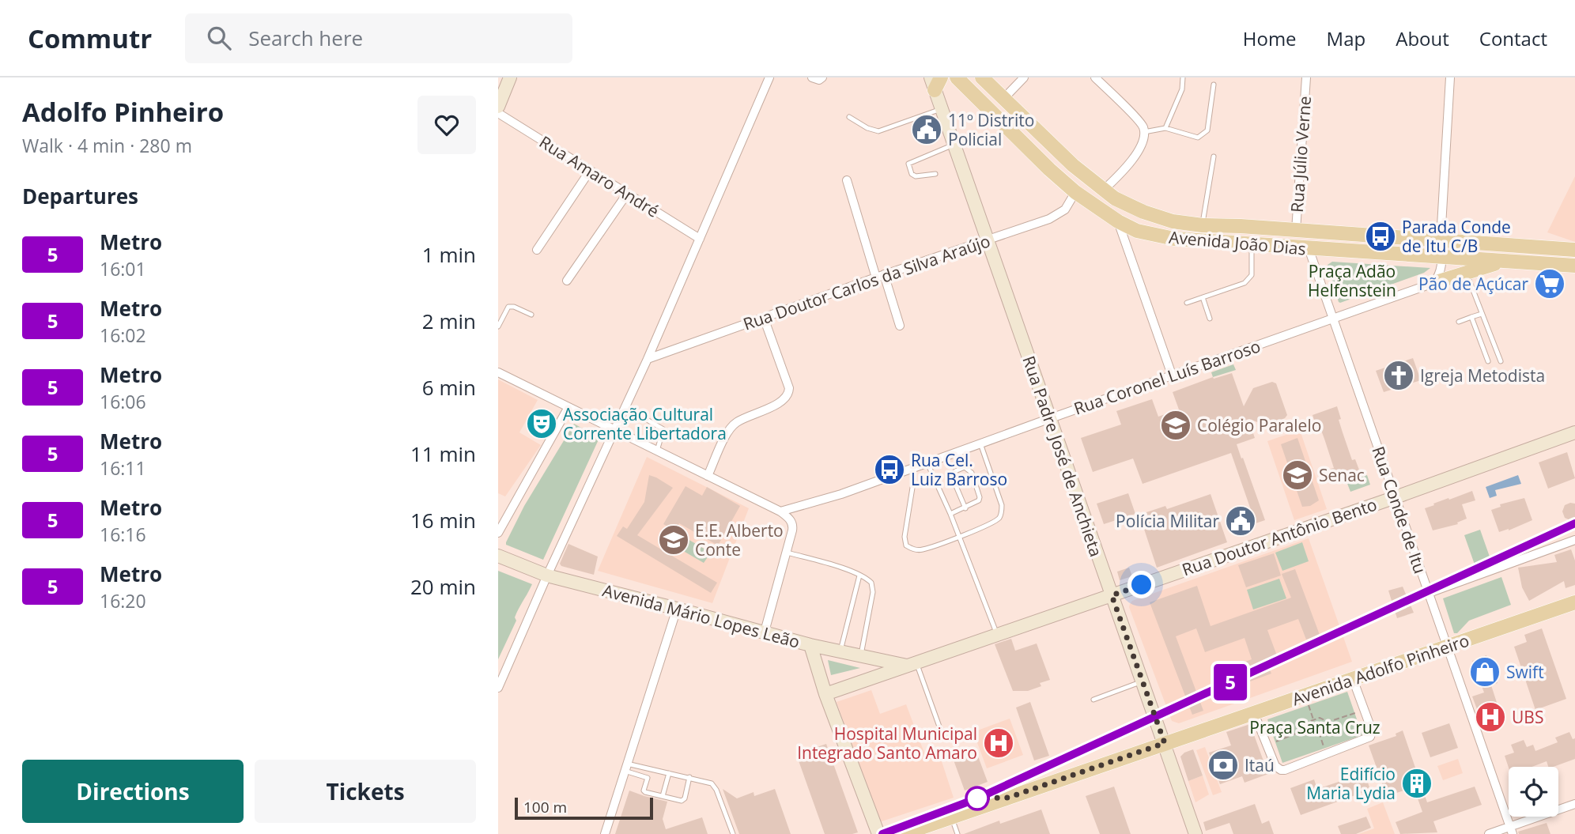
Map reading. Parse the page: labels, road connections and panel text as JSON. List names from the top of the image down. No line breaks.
{"streets":{"main road":["Avenida João Dias","Avenida Adolfo Pinheiro"],"street":["Rua Júlio Verne","Rua Amaro André","Rua Doutor Carlos da Silva Araújo","Rua Coronel Luís Barroso","Rua Padre José de Anchieta","Rua Conde de Itu","Rua Doutor Antônio Bento","Avenida Mário Lopes Leão"]},"crossings":[["Rua Júlio Verne","Avenida João Dias"],["Avenida João Dias","Rua Doutor Carlos da Silva Araújo"],["Avenida João Dias","Rua Conde de Itu"],["Rua Doutor Carlos da Silva Araújo","Rua Padre José de Anchieta"],["Rua Coronel Luís Barroso","Rua Padre José de Anchieta"],["Rua Coronel Luís Barroso","Rua Conde de Itu"],["Rua Padre José de Anchieta","Rua Doutor Antônio Bento"],["Rua Padre José de Anchieta","Avenida Adolfo Pinheiro"],["Rua Conde de Itu","Rua Doutor Antônio Bento"],["Rua Conde de Itu","Avenida Adolfo Pinheiro"],["Rua Doutor Antônio Bento","Avenida Mário Lopes Leão"]],"parks":["Praça Adão Helfenstein","Praça Santa Cruz"],"places":{"public building":["11º Distrito Policial","Polícia Militar"],"bus stop":["Parada Conde de Itu C/B","Rua Cel. Luiz Barroso"],"supermarket":["Pão de Açúcar"],"church":["Igreja Metodista"],"theatre":["Associação Cultural Corrente Libertadora"],"school or university":["Colégio Paralelo","Senac","E.E. Alberto Conte"],"shop":["Swift"],"hospital":["UBS","Hospital Municipal Integrado Santo Amaro"],"bank":["Itaú"],"building":["Edifício Maria Lydia"]},"lines":["metro line 5"],"scale_bar":"100 m","page":{"header":"Commutr","search":"Search here","nav":["Home","Map","About","Contact"],"heading":[["Adolfo Pinheiro","Walk · 4 min · 280 m"],"Departures"],"on_map":"5","list":[{"mark":"5","name":"Metro","note":"16:01","value":"1 min"},{"mark":"5","name":"Metro","note":"16:02","value":"2 min"},{"mark":"5","name":"Metro","note":"16:06","value":"6 min"},{"mark":"5","name":"Metro","note":"16:11","value":"11 min"},{"mark":"5","name":"Metro","note":"16:16","value":"16 min"},{"mark":"5","name":"Metro","note":"16:20","value":"20 min"}],"buttons":["Directions","Tickets"],"scale":"100 m"}}
